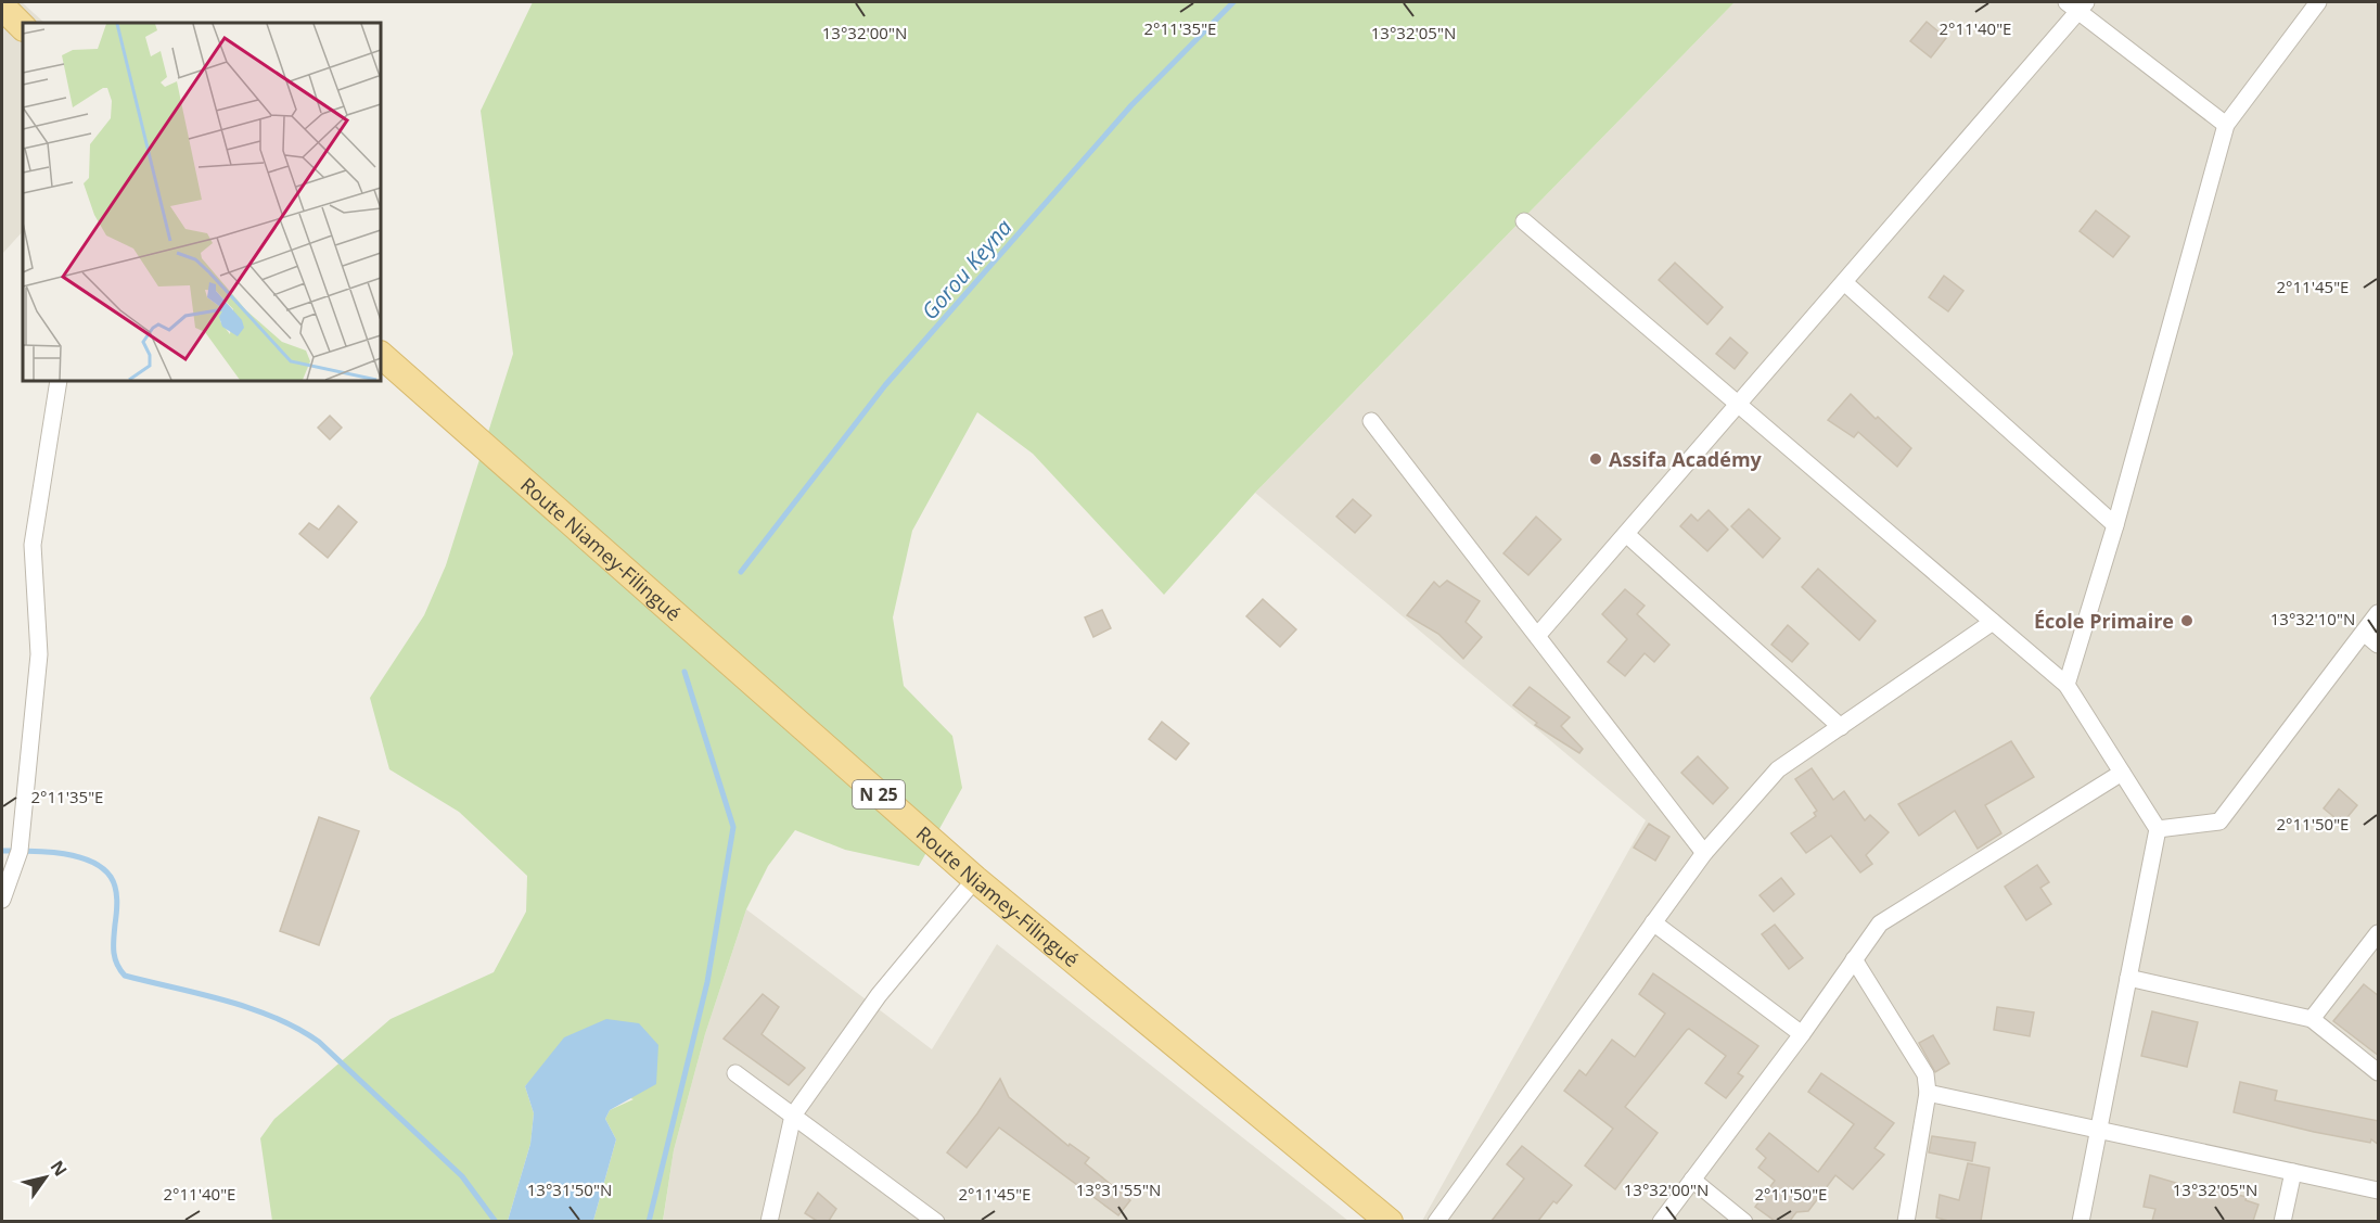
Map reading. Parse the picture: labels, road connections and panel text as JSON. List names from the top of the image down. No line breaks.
{"streets":{"main road":["Route Niamey-Filingué","N 25"]},"water":["Gorou Keyna"],"places":["Assifa Académy","École Primaire"],"north":"top right","coordinates":["2°11'35\"E","2°11'40\"E","13°32'05\"N","13°32'00\"N","2°11'45\"E","13°32'10\"N","2°11'50\"E","13°31'50\"N","13°31'55\"N"]}
